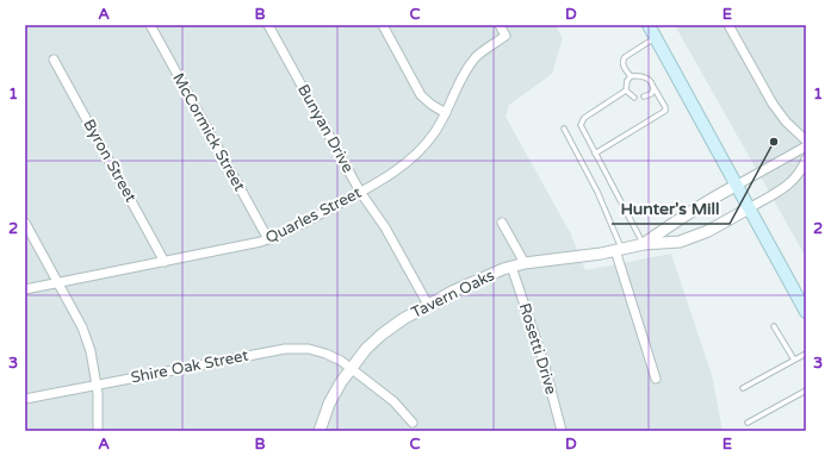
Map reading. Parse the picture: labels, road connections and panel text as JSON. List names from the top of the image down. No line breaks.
{"streets":{"street":["Bunyan Drive","McCormick Street","Byron Street","Quarles Street","Tavern Oaks","Rosetti Drive","Shire Oak Street"]},"crossings":[["Bunyan Drive","Quarles Street"],["Bunyan Drive","Tavern Oaks"],["McCormick Street","Quarles Street"],["Byron Street","Quarles Street"],["Tavern Oaks","Rosetti Drive"],["Tavern Oaks","Shire Oak Street"]],"places":["Hunter's Mill"],"grid":{"columns":["A","B","C","D","E"],"rows":["1","2","3"]}}
